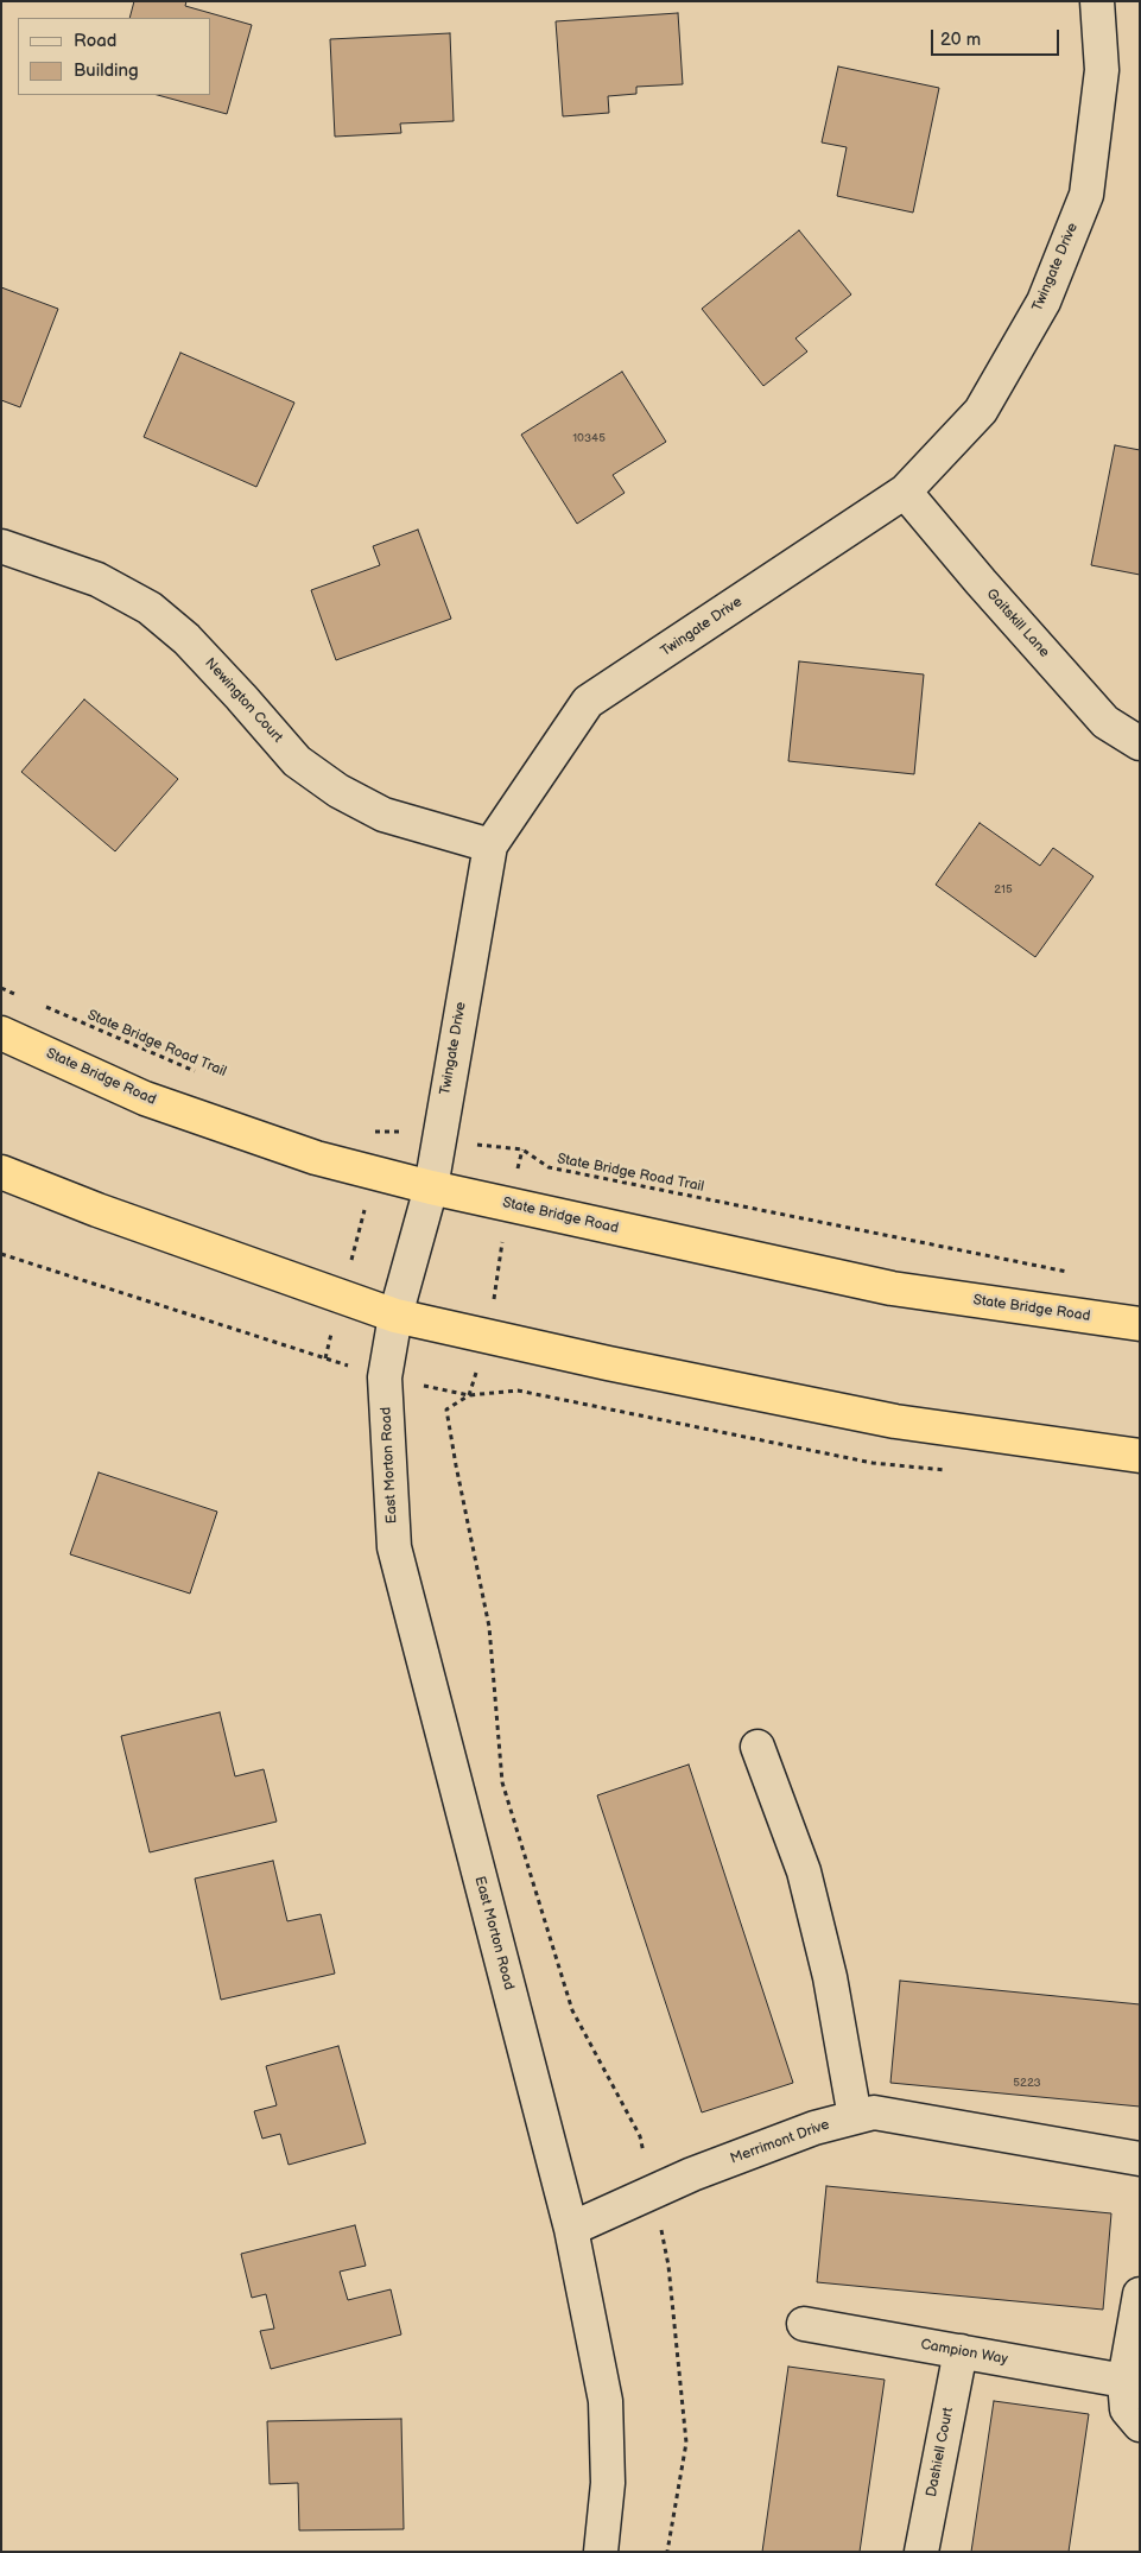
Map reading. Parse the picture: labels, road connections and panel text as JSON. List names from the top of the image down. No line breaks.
{"streets":{"highway":["State Bridge Road"],"street":["Twingate Drive","Gaitskill Lane","Newington Court","East Morton Road","Merrimont Drive","Campion Way","Dashiell Court"],"path":["State Bridge Road Trail"]},"crossings":[["Twingate Drive","Gaitskill Lane"],["Twingate Drive","Newington Court"],["Twingate Drive","State Bridge Road Trail"],["Twingate Drive","State Bridge Road"],["Twingate Drive","East Morton Road"],["East Morton Road","Merrimont Drive"],["Campion Way","Dashiell Court"]],"house_numbers":["10345","215","5223"],"legend":["Road","Building"],"scale_bar":"20 m"}
